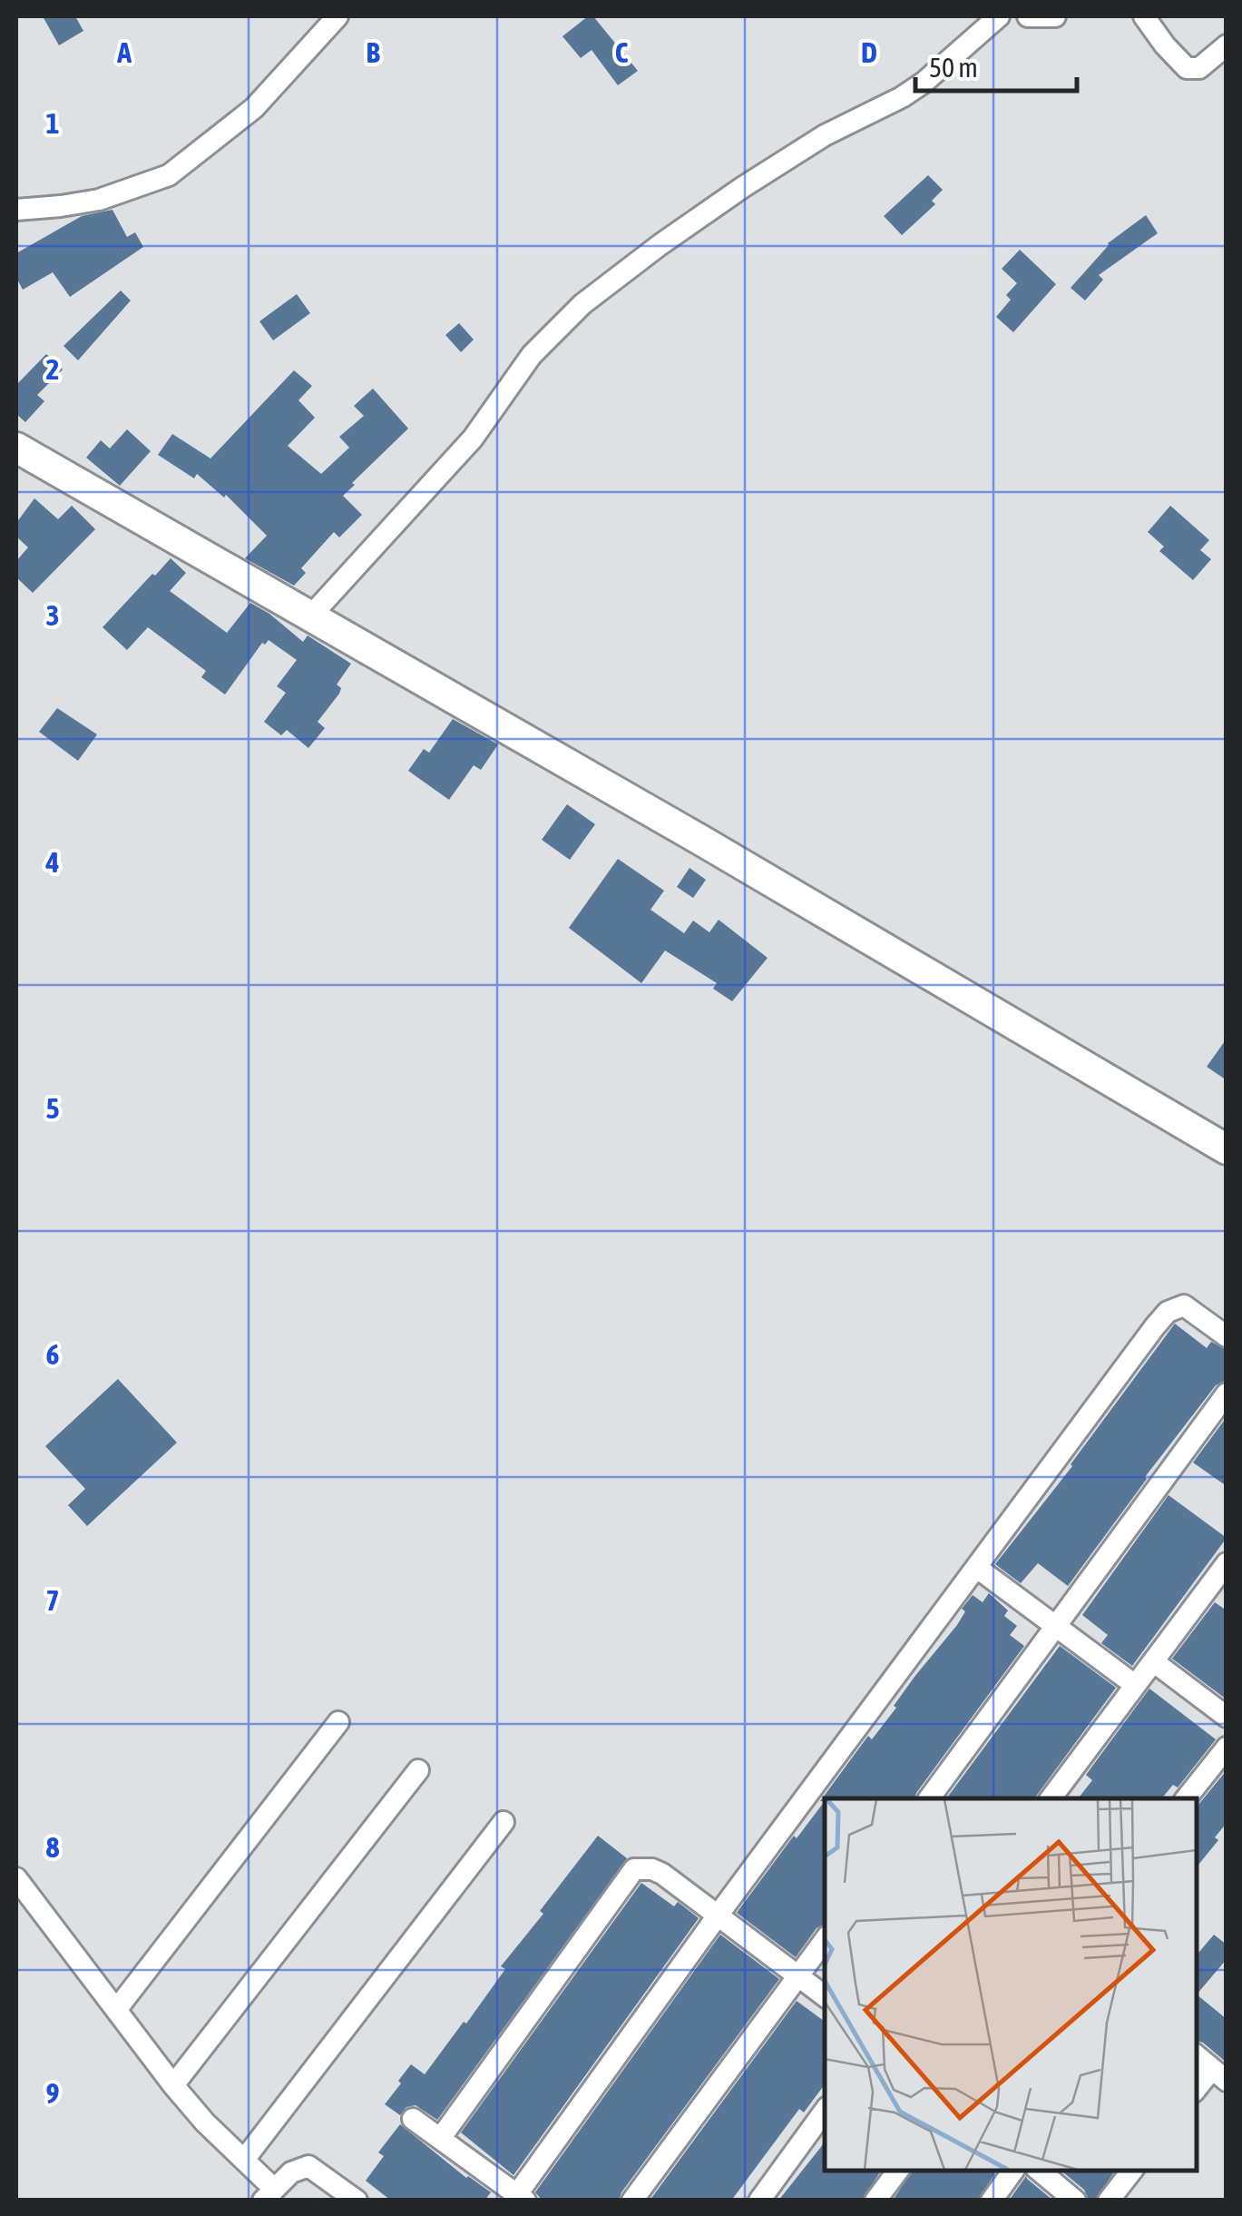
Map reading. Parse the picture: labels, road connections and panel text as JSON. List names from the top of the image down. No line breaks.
{"scale_bar":"50 m","grid":{"columns":["A","B","C","D"],"rows":["1","2","3","4","5","6","7","8","9"]}}
